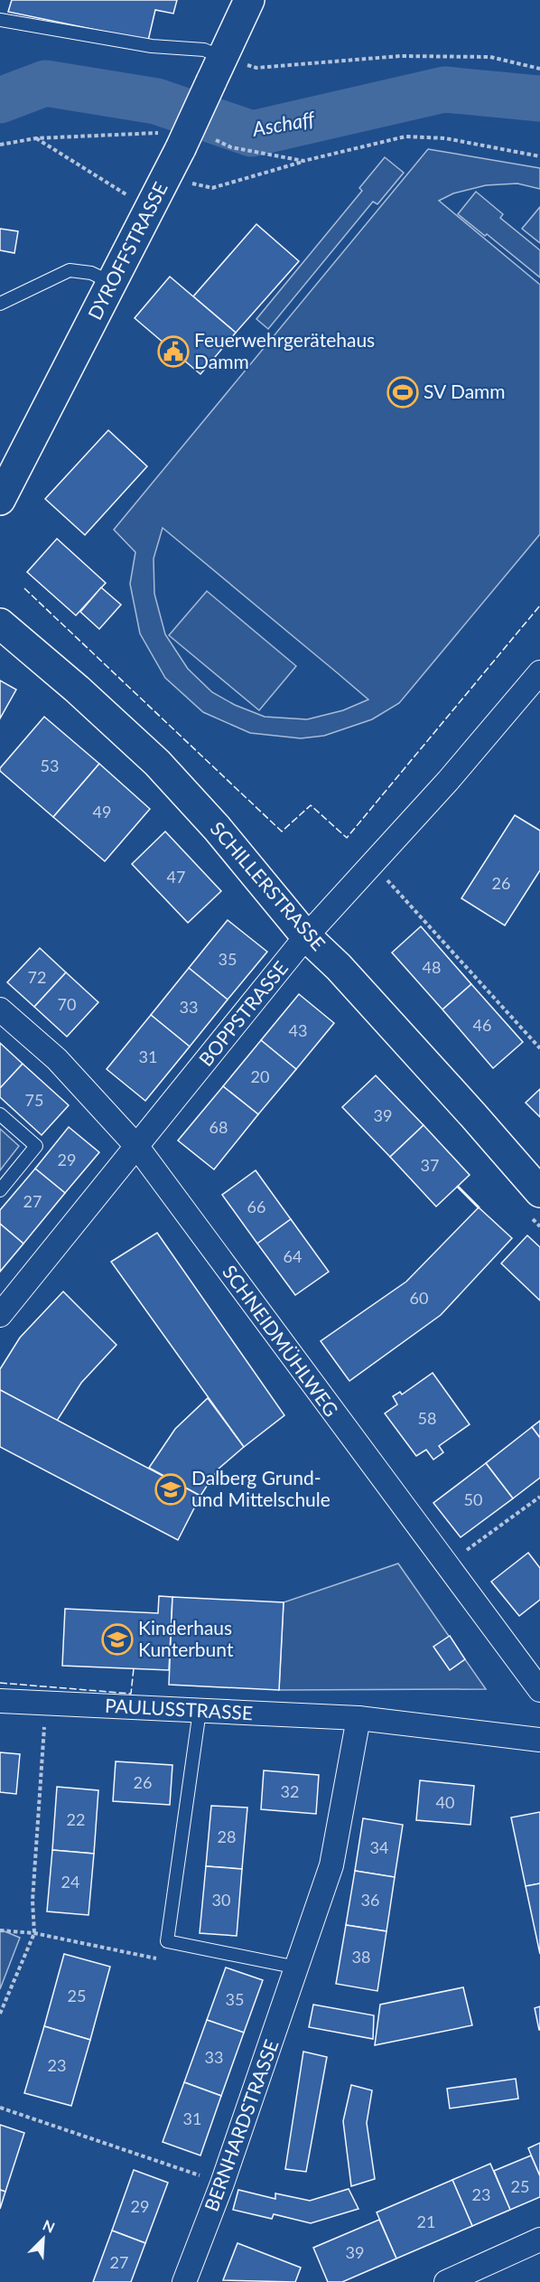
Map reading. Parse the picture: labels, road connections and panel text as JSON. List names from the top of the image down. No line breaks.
{"streets":{"main road":["DYROFFSTRASSE","SCHILLERSTRASSE"],"street":["BOPPSTRASSE","SCHNEIDMÜHLWEG","PAULUSSTRASSE","BERNHARDSTRASSE"]},"crossings":[["SCHILLERSTRASSE","BOPPSTRASSE"],["BOPPSTRASSE","SCHNEIDMÜHLWEG"]],"water":["Aschaff"],"places":{"public building":["Feuerwehrgerätehaus Damm"],"sports":["SV Damm"],"school or university":["Dalberg Grund- und Mittelschule","Kinderhaus Kunterbunt"]},"house_numbers":["53","49","47","26","35","48","72","70","33","46","43","31","20","75","39","68","29","37","27","66","64","60","58","50","26","32","40","22","28","34","24","30","36","38","25","35","33","23","31","25","23","29","21","39","27"],"north":"top right"}
